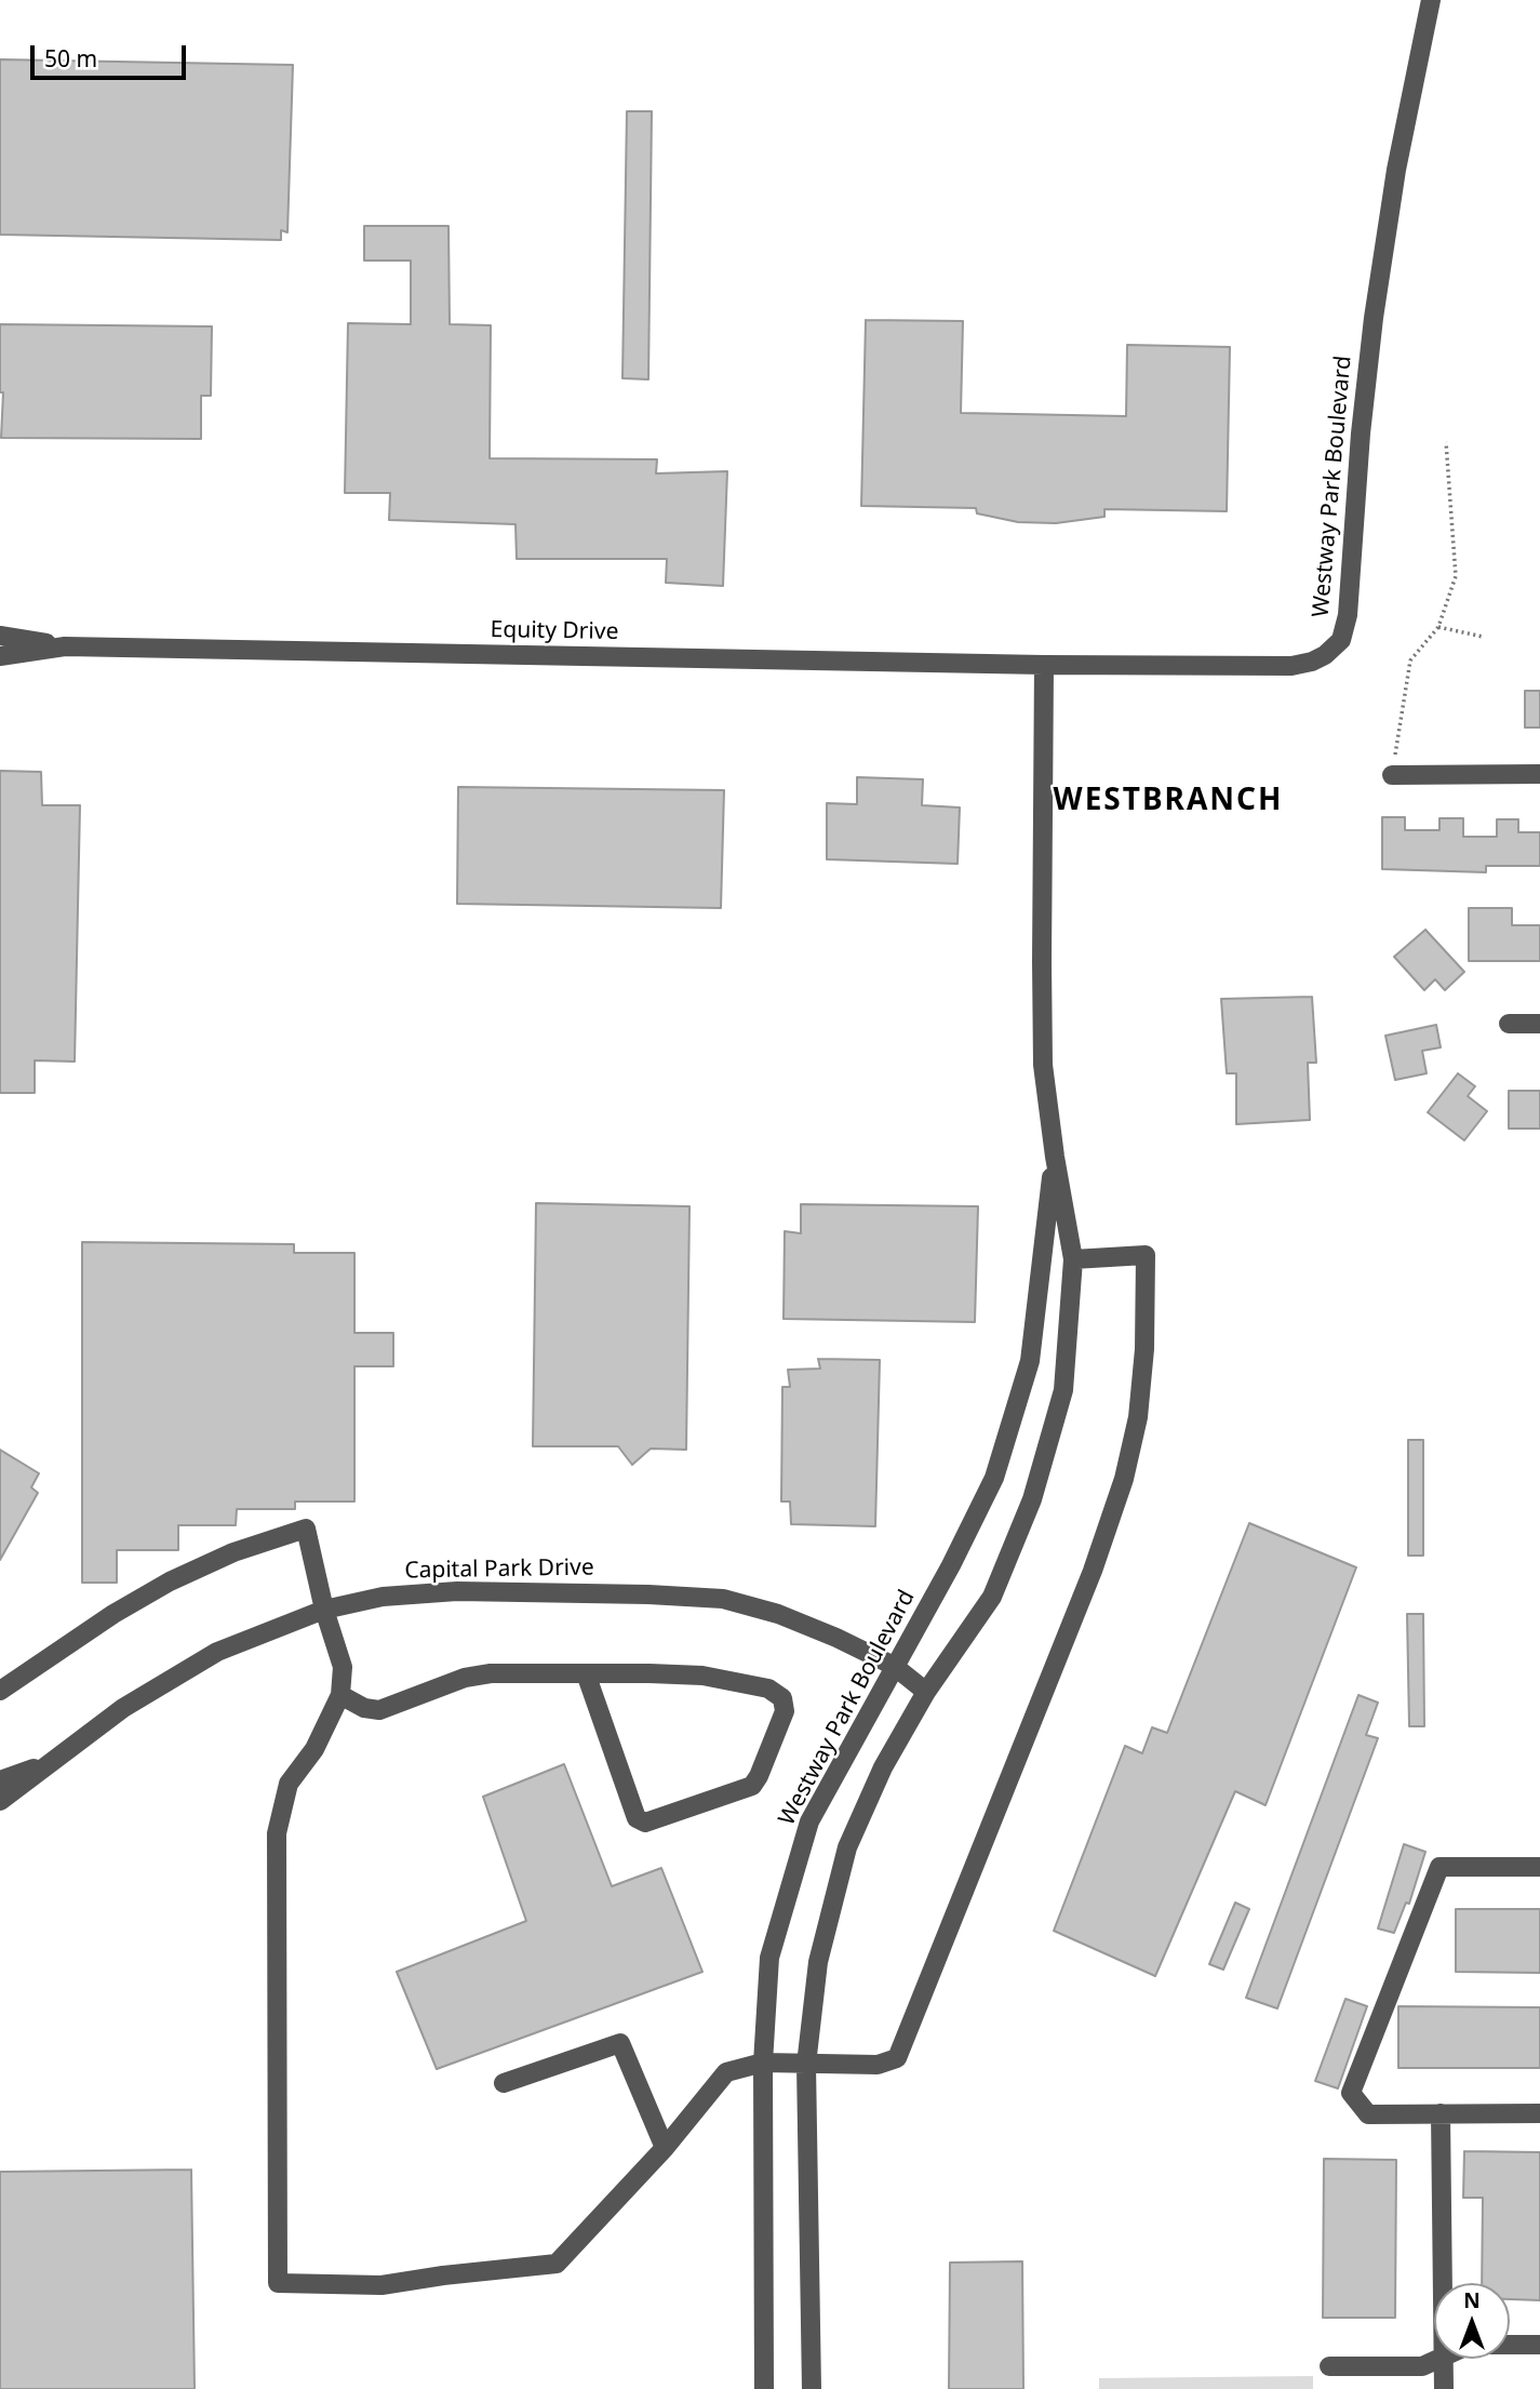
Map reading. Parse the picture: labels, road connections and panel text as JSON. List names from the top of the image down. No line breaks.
{"streets":{"street":["Westway Park Boulevard","Equity Drive","Capital Park Drive"]},"crossings":[["Westway Park Boulevard","Equity Drive"],["Westway Park Boulevard","Capital Park Drive"]],"districts":["WESTBRANCH"],"scale_bar":"50 m","north":"top"}
